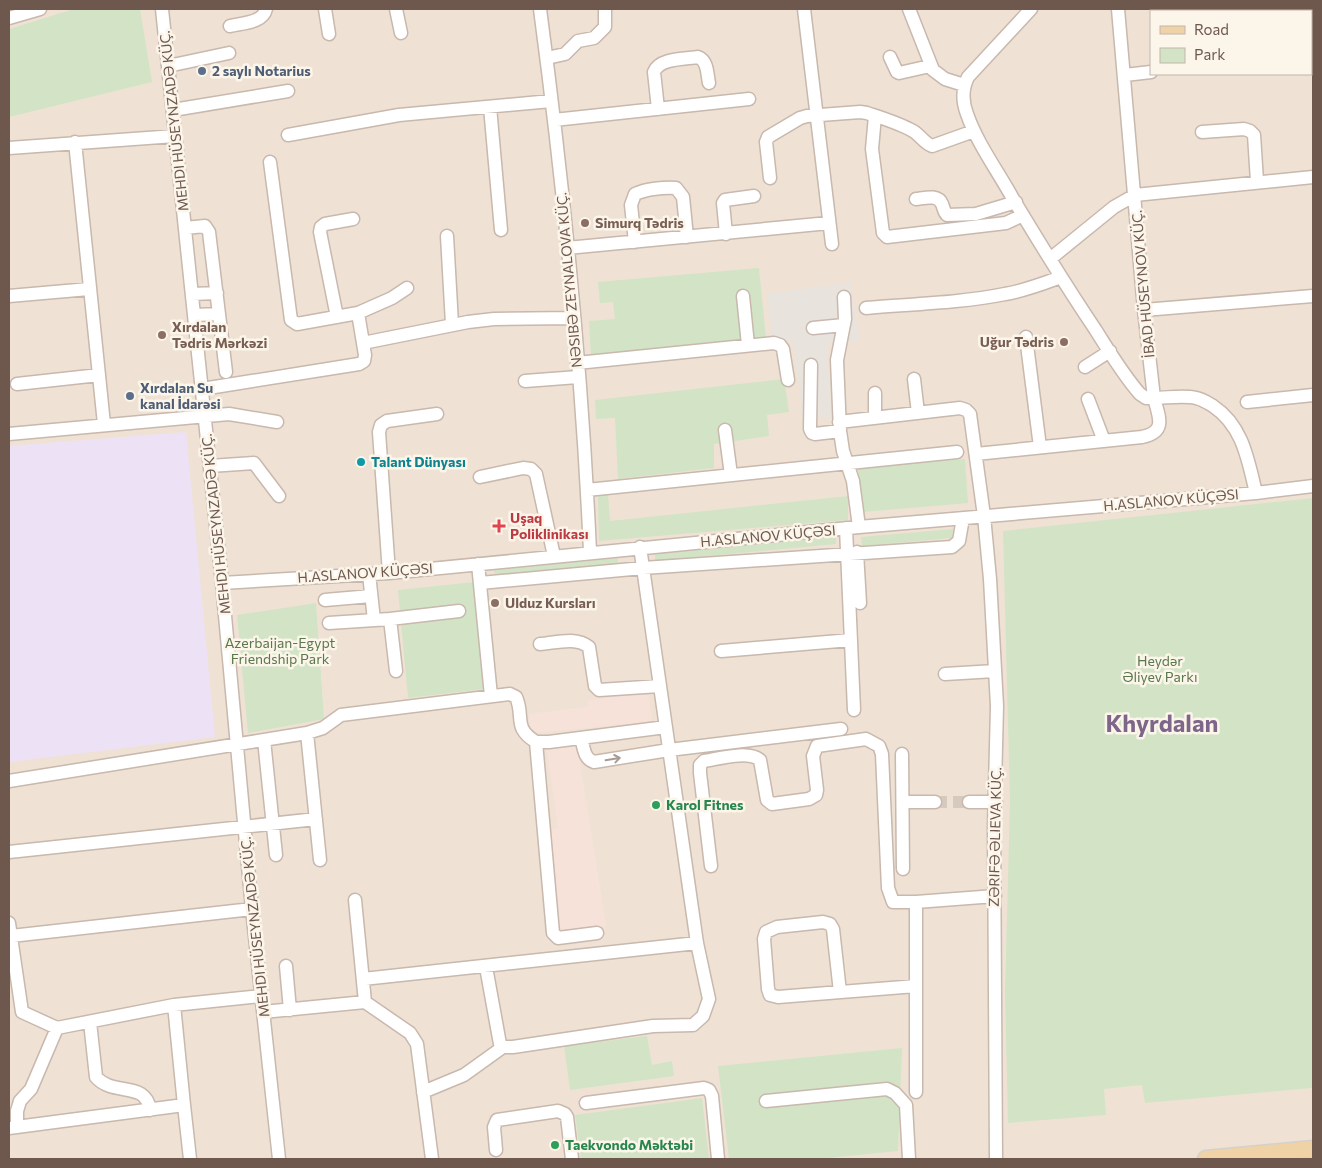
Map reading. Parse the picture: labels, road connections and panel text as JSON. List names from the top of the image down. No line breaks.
{"streets":{"street":["MEHDI HÜSEYNZADƏ KÜÇ.","NƏSIBƏ ZEYNALOVA KÜÇ.","İBAD HÜSEYNOV KÜÇ.","H.ASLANOV KÜÇƏSI","ZƏRIFƏ ƏLIEVA KÜÇ."]},"crossings":[["MEHDI HÜSEYNZADƏ KÜÇ.","H.ASLANOV KÜÇƏSI"],["NƏSIBƏ ZEYNALOVA KÜÇ.","H.ASLANOV KÜÇƏSI"],["H.ASLANOV KÜÇƏSI","ZƏRIFƏ ƏLIEVA KÜÇ."]],"districts":["Khyrdalan"],"parks":["Azerbaijan-Egypt Friendship Park","Heydər Əliyev Parkı"],"places":{"other":["2 saylı Notarius","Simurq Tədris","Xırdalan Tədris Mərkəzi","Uğur Tədris","Xırdalan Su kanal İdarəsi","Talant Dünyası","Ulduz Kursları","Karol Fitnes","Taekvondo Məktəbi"],"health":["Uşaq Poliklinikası"]},"legend":["Road","Park"]}
